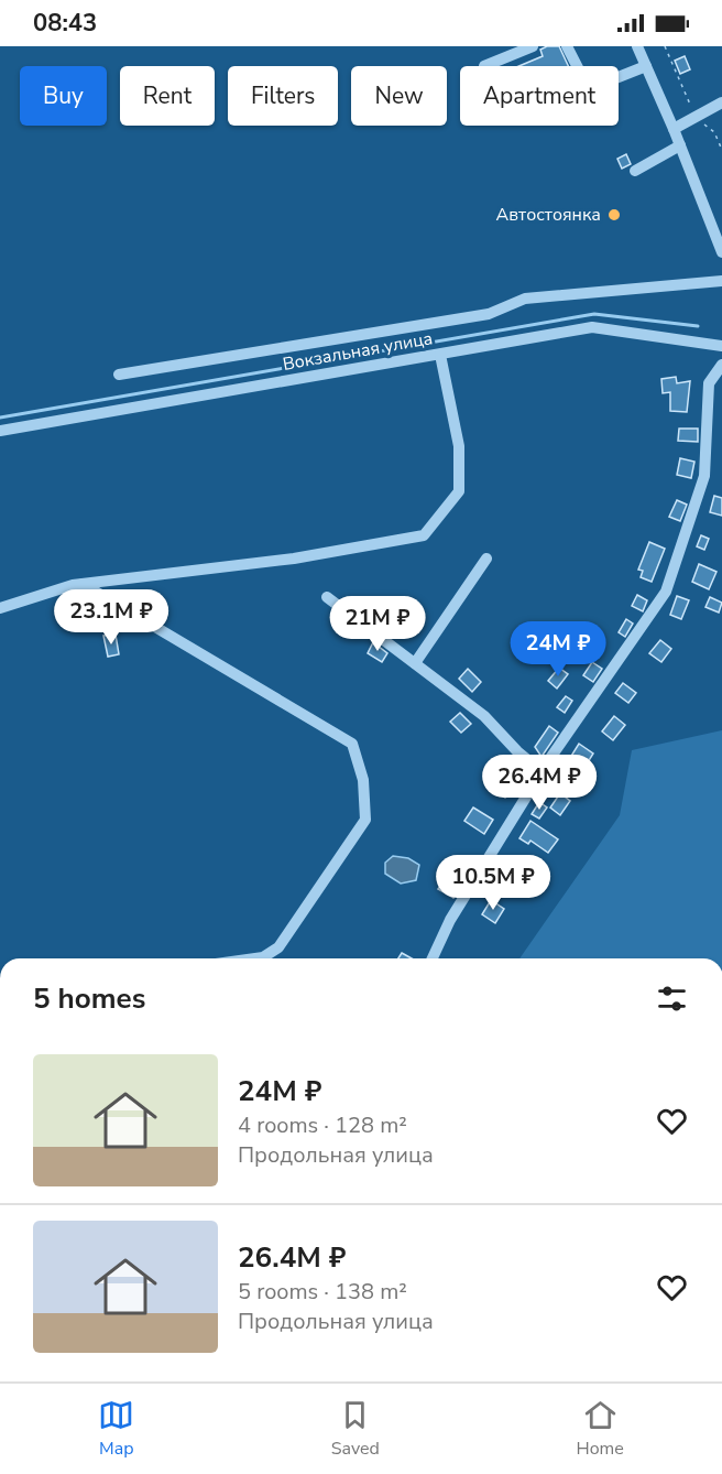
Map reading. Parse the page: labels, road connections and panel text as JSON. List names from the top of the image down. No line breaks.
{"streets":{"street":["Вокзальная улица"]},"places":["Автостоянка"],"page":{"status":"08:43","chip":["Buy","Rent","Filters","New","Apartment"],"price":["23.1M ₽","21M ₽","24M ₽","26.4M ₽","10.5M ₽"],"heading":"5 homes","list":[{"name":"24M ₽","note":"4 rooms · 128 m² · Продольная улица"},{"name":"26.4M ₽","note":"5 rooms · 138 m² · Продольная улица"}],"tabs":["Map","Saved","Home"]}}
